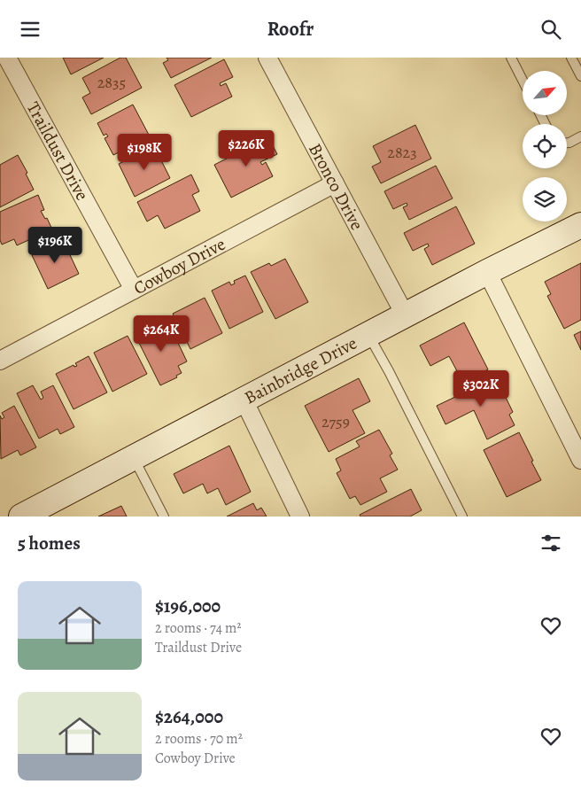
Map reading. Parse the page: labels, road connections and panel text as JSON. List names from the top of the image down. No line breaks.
{"streets":{"street":["Traildust Drive","Bronco Drive","Cowboy Drive","Bainbridge Drive"]},"crossings":[["Traildust Drive","Cowboy Drive"],["Bronco Drive","Cowboy Drive"],["Bronco Drive","Bainbridge Drive"]],"house_numbers":["2835","2823","2759"],"north":"top right","page":{"header":"Roofr","price":["$226K","$198K","$196K","$264K","$302K"],"heading":"5 homes","list":[{"name":"$196,000","note":"2 rooms · 74 m² · Traildust Drive"},{"name":"$264,000","note":"2 rooms · 70 m² · Cowboy Drive"}]}}
